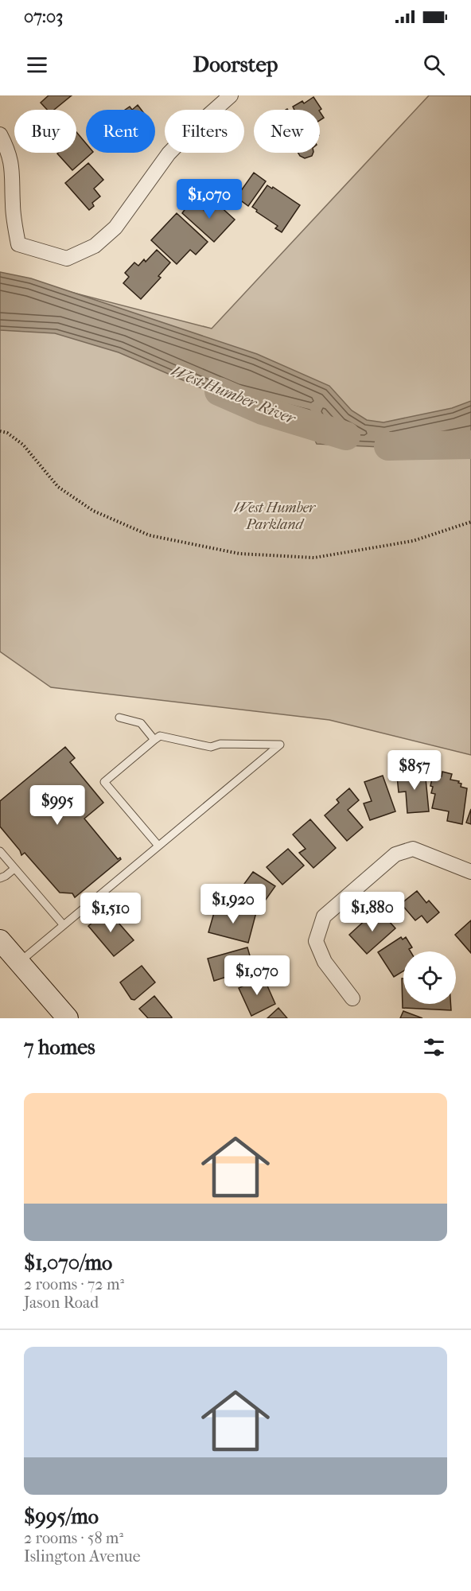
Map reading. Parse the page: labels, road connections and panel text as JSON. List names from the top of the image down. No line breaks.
{"water":["West Humber River"],"parks":["West Humber Parkland"],"page":{"status":"07:03","header":"Doorstep","chip":["Buy","Rent","Filters","New"],"price":["$1,070","$857","$995","$1,920","$1,880","$1,510","$1,070"],"heading":"7 homes","list":[{"name":"$1,070/mo","note":"2 rooms · 72 m² · Jason Road"},{"name":"$995/mo","note":"2 rooms · 58 m² · Islington Avenue"}]}}
